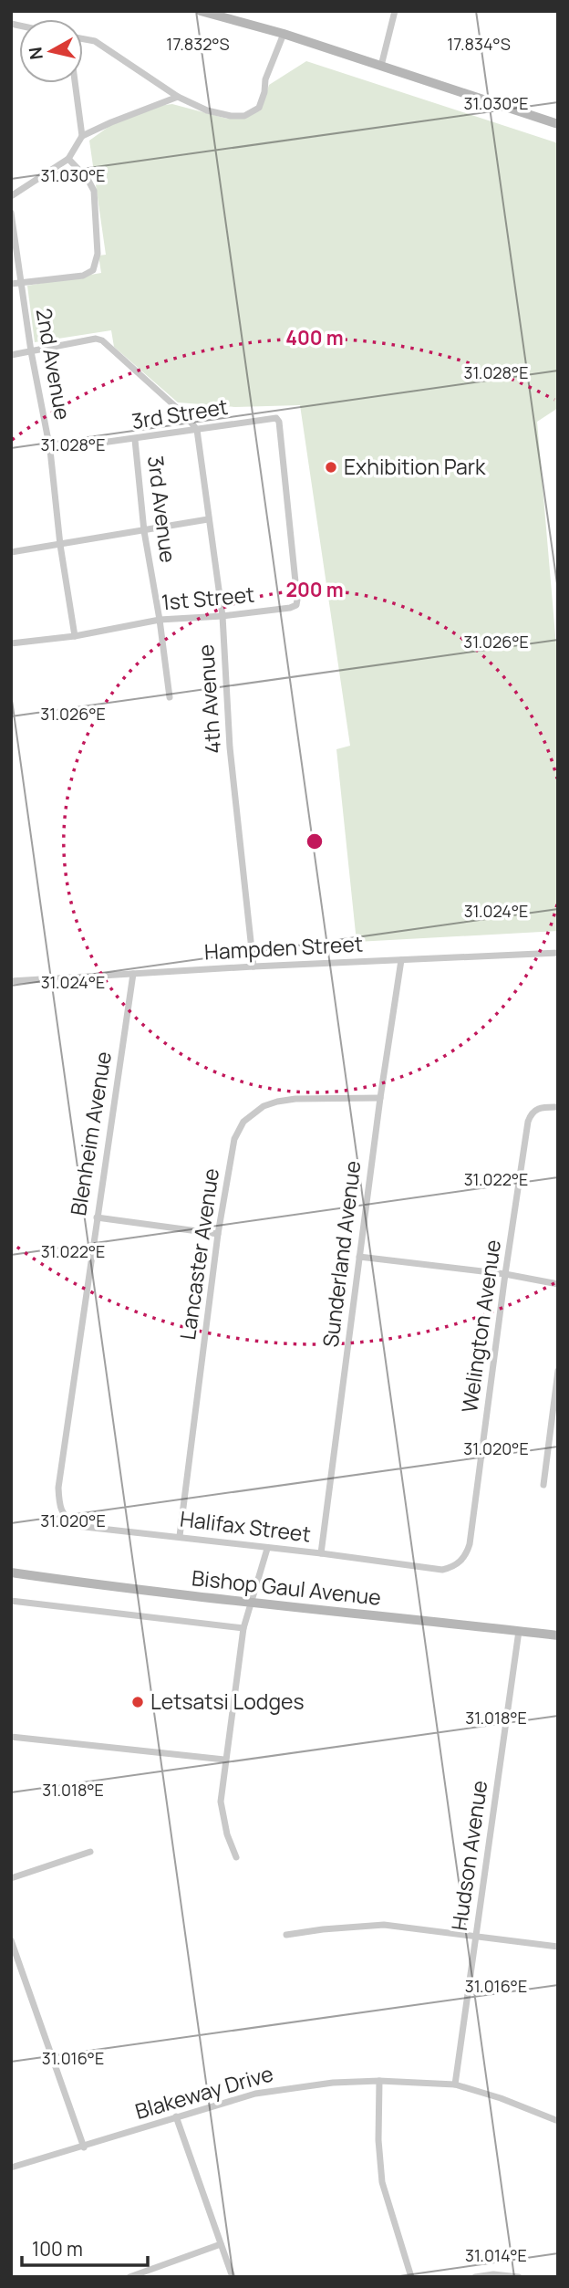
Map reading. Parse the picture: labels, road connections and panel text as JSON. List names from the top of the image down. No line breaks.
{"streets":{"main road":["Bishop Gaul Avenue"],"street":["2nd Avenue","3rd Street","3rd Avenue","1st Street","4th Avenue","Hampden Street","Blenheim Avenue","Lancaster Avenue","Sunderland Avenue","Welington Avenue","Halifax Street","Hudson Avenue","Blakeway Drive"]},"crossings":[["2nd Avenue","3rd Street"],["2nd Avenue","1st Street"],["3rd Street","3rd Avenue"],["3rd Street","1st Street"],["3rd Street","4th Avenue"],["3rd Avenue","1st Street"],["1st Street","4th Avenue"],["4th Avenue","Hampden Street"],["Hampden Street","Blenheim Avenue"],["Hampden Street","Sunderland Avenue"],["Blenheim Avenue","Halifax Street"],["Lancaster Avenue","Sunderland Avenue"],["Lancaster Avenue","Halifax Street"],["Sunderland Avenue","Halifax Street"],["Welington Avenue","Halifax Street"],["Bishop Gaul Avenue","Hudson Avenue"],["Hudson Avenue","Blakeway Drive"]],"places":["Exhibition Park","Letsatsi Lodges"],"scale_bar":"100 m","north":"left","coordinates":["17.832°S","17.834°S","31.030°E","31.028°E","31.026°E","31.024°E","31.022°E","31.020°E","31.018°E","31.016°E","31.014°E"],"rings":["400 m","200 m"]}
